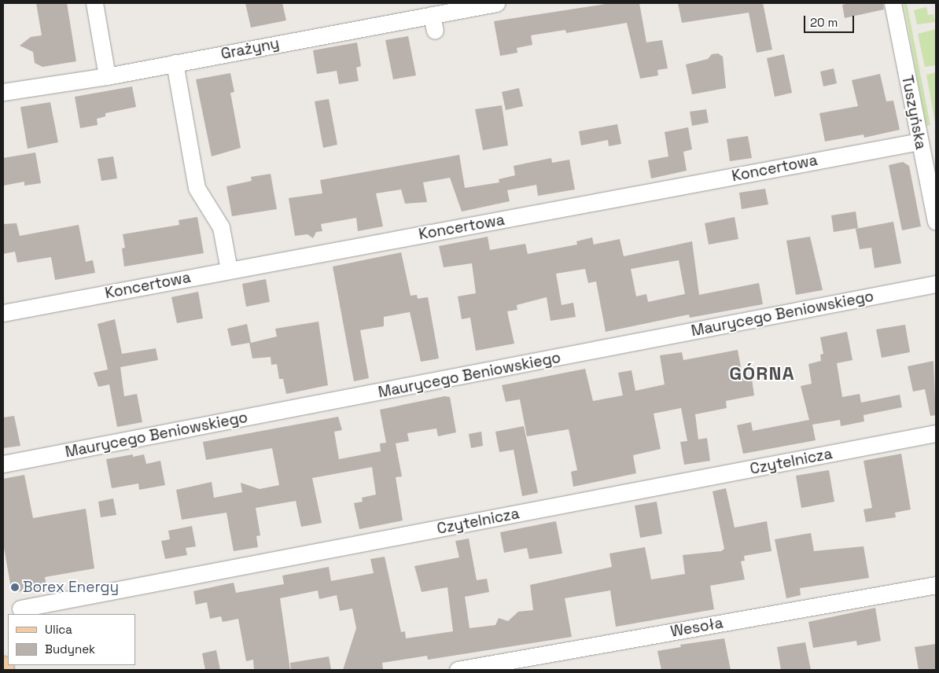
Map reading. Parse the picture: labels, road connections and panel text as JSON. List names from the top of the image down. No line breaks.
{"streets":{"street":["Grażyny","Tuszyńska","Koncertowa","Maurycego Beniowskiego","Czytelnicza","Wesoła"]},"crossings":[["Tuszyńska","Koncertowa"]],"districts":["GÓRNA"],"places":["Borex Energy"],"legend":["Ulica","Budynek"],"scale_bar":"20 m"}
